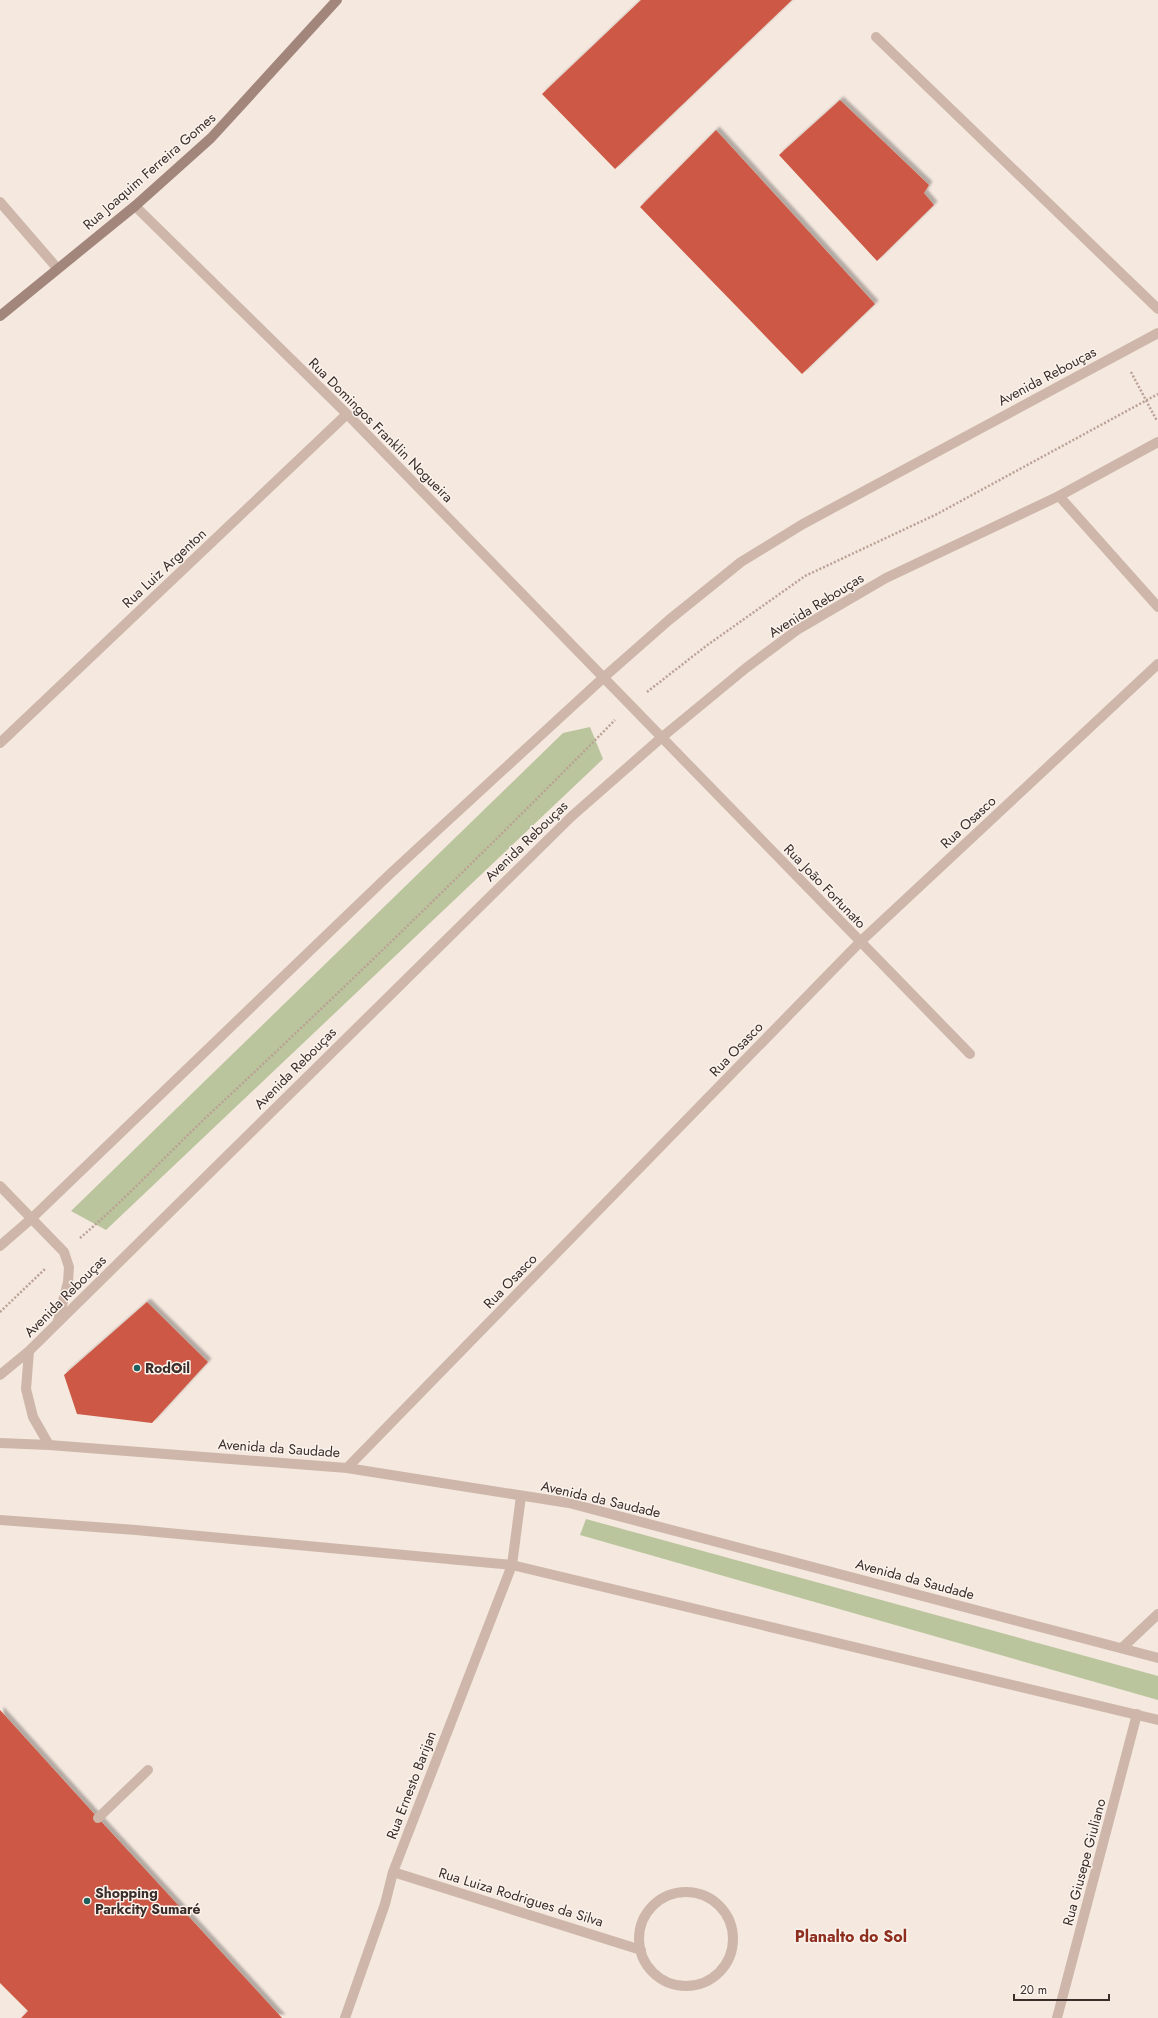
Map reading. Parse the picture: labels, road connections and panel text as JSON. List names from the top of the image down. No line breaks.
{"streets":{"main road":["Rua Joaquim Ferreira Gomes"],"street":["Avenida Rebouças","Rua Domingos Franklin Nogueira","Rua Luiz Argenton","Rua Osasco","Rua João Fortunato","Avenida da Saudade","Rua Ernesto Barijan","Rua Giusepe Giuliano","Rua Luiza Rodrigues da Silva"]},"crossings":[["Rua Joaquim Ferreira Gomes","Rua Domingos Franklin Nogueira"],["Avenida Rebouças","Rua Domingos Franklin Nogueira"],["Avenida Rebouças","Rua João Fortunato"],["Rua Domingos Franklin Nogueira","Rua Luiz Argenton"],["Rua Domingos Franklin Nogueira","Rua João Fortunato"],["Rua Osasco","Rua João Fortunato"],["Rua Osasco","Avenida da Saudade"],["Avenida da Saudade","Rua Ernesto Barijan"],["Rua Ernesto Barijan","Rua Luiza Rodrigues da Silva"]],"districts":["Planalto do Sol"],"places":["RodOil","Shopping Parkcity Sumaré"],"scale_bar":"20 m"}
